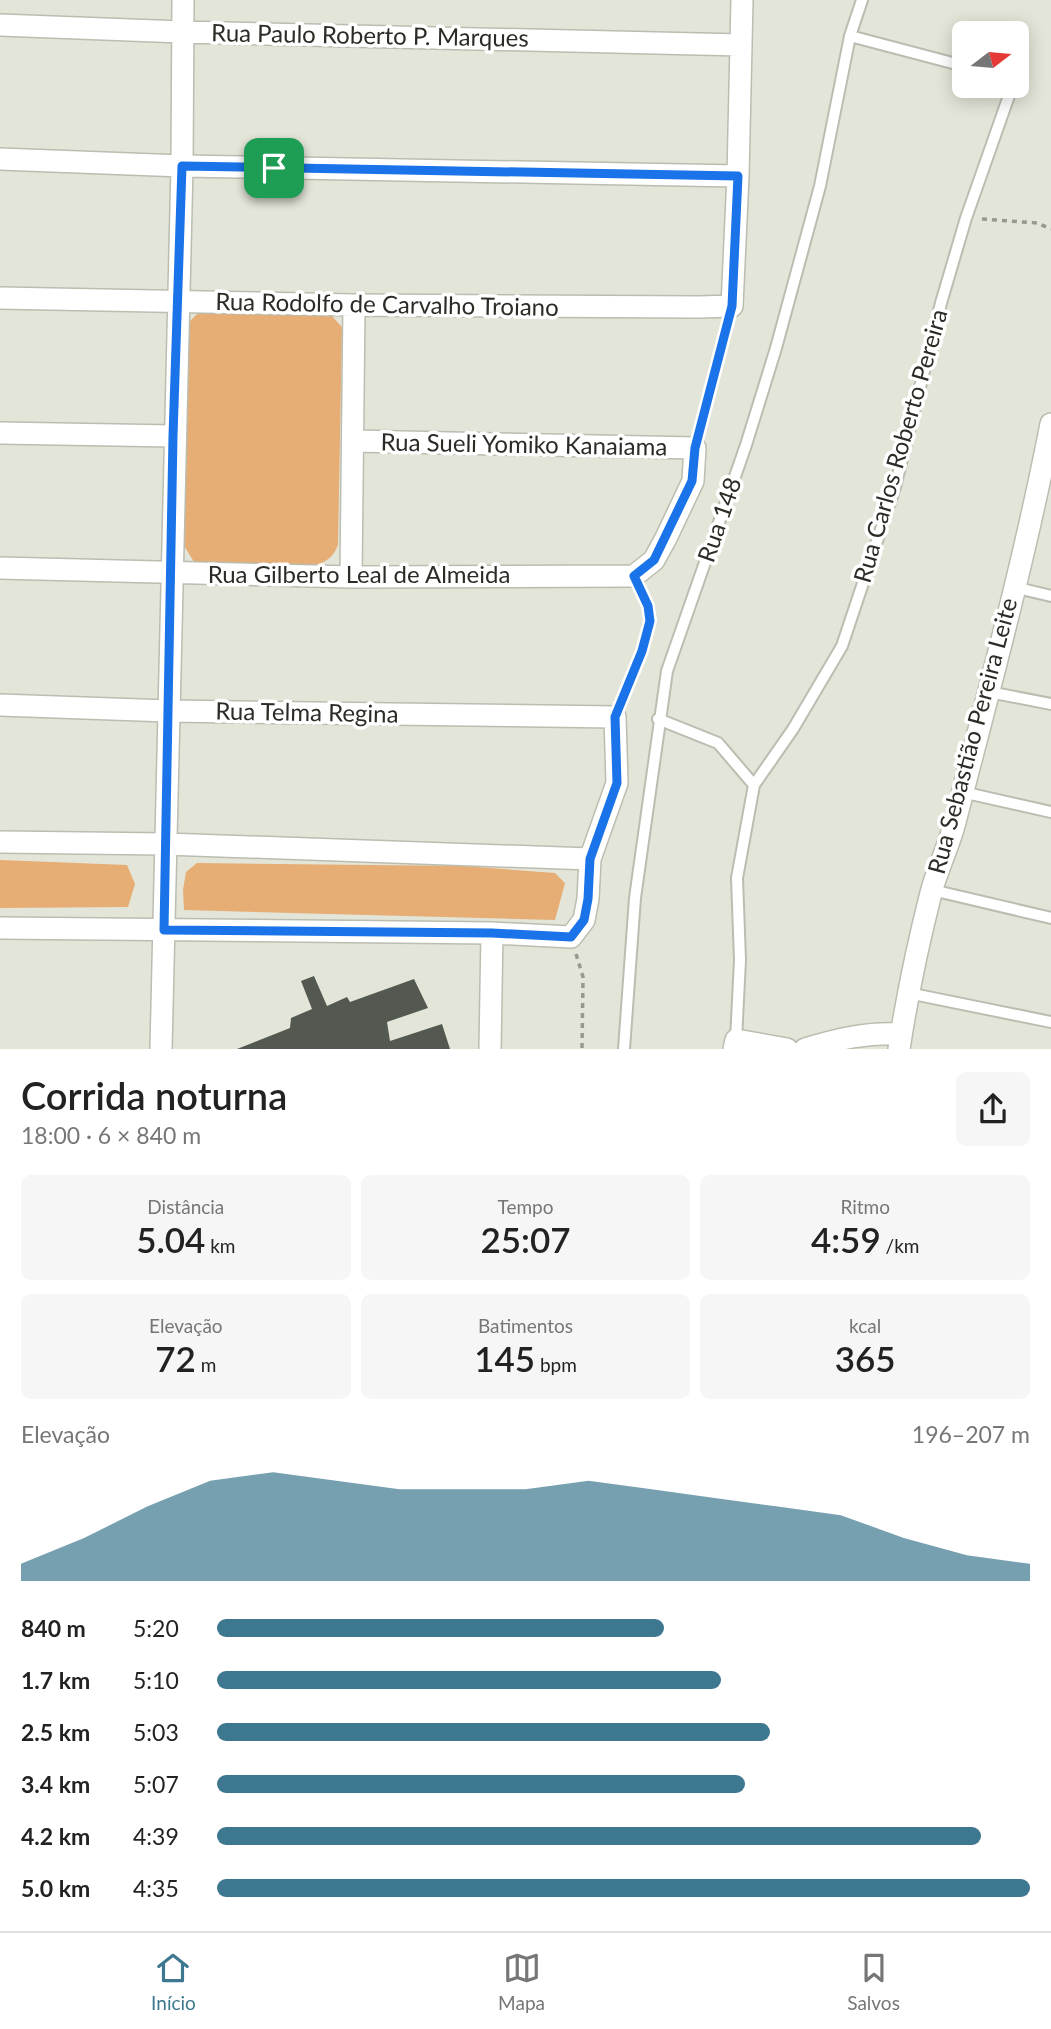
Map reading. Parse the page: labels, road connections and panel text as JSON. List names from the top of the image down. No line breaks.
{"streets":{"street":["Rua Paulo Roberto P. Marques","Rua Rodolfo de Carvalho Troiano","Rua Sueli Yomiko Kanaiama","Rua Gilberto Leal de Almeida","Rua Telma Regina","Rua Sebastião Pereira Leite"],"lane":["Rua Carlos Roberto Pereira","Rua 148"]},"north":"right","page":{"heading":["Corrida noturna","18:00 · 6 × 840 m"],"stats":[["Distância","5.04 km"],["Tempo","25:07"],["Ritmo","4:59 /km"],["Elevação","72 m"],["Batimentos","145 bpm"],["kcal","365"]],"chart":["Elevação","196–207 m"],"list":[{"name":"840 m","note":"5:20"},{"name":"1.7 km","note":"5:10"},{"name":"2.5 km","note":"5:03"},{"name":"3.4 km","note":"5:07"},{"name":"4.2 km","note":"4:39"},{"name":"5.0 km","note":"4:35"}],"tabs":["Início","Mapa","Salvos"]}}
